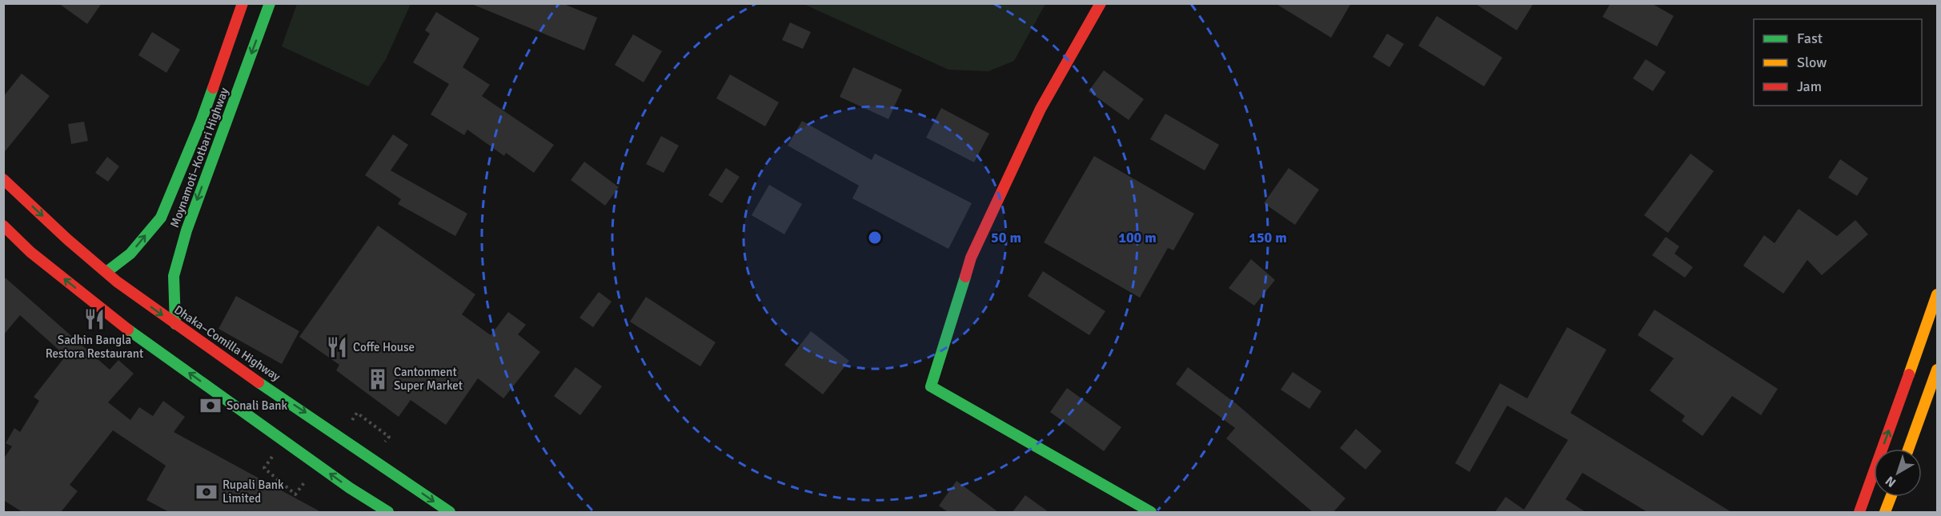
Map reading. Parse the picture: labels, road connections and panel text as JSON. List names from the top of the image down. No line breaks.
{"streets":{"main road":["Moynamoti–Kotbari Highway","Dhaka–Comilla Highway"]},"crossings":[["Moynamoti–Kotbari Highway","Dhaka–Comilla Highway"]],"places":{"restaurant":["Sadhin Bangla Restora Restaurant","Coffe House"],"building":["Cantonment Super Market"],"bank":["Sonali Bank","Rupali Bank Limited"]},"legend":["Fast","Slow","Jam"],"north":"bottom left","rings":["50 m","100 m","150 m"]}
